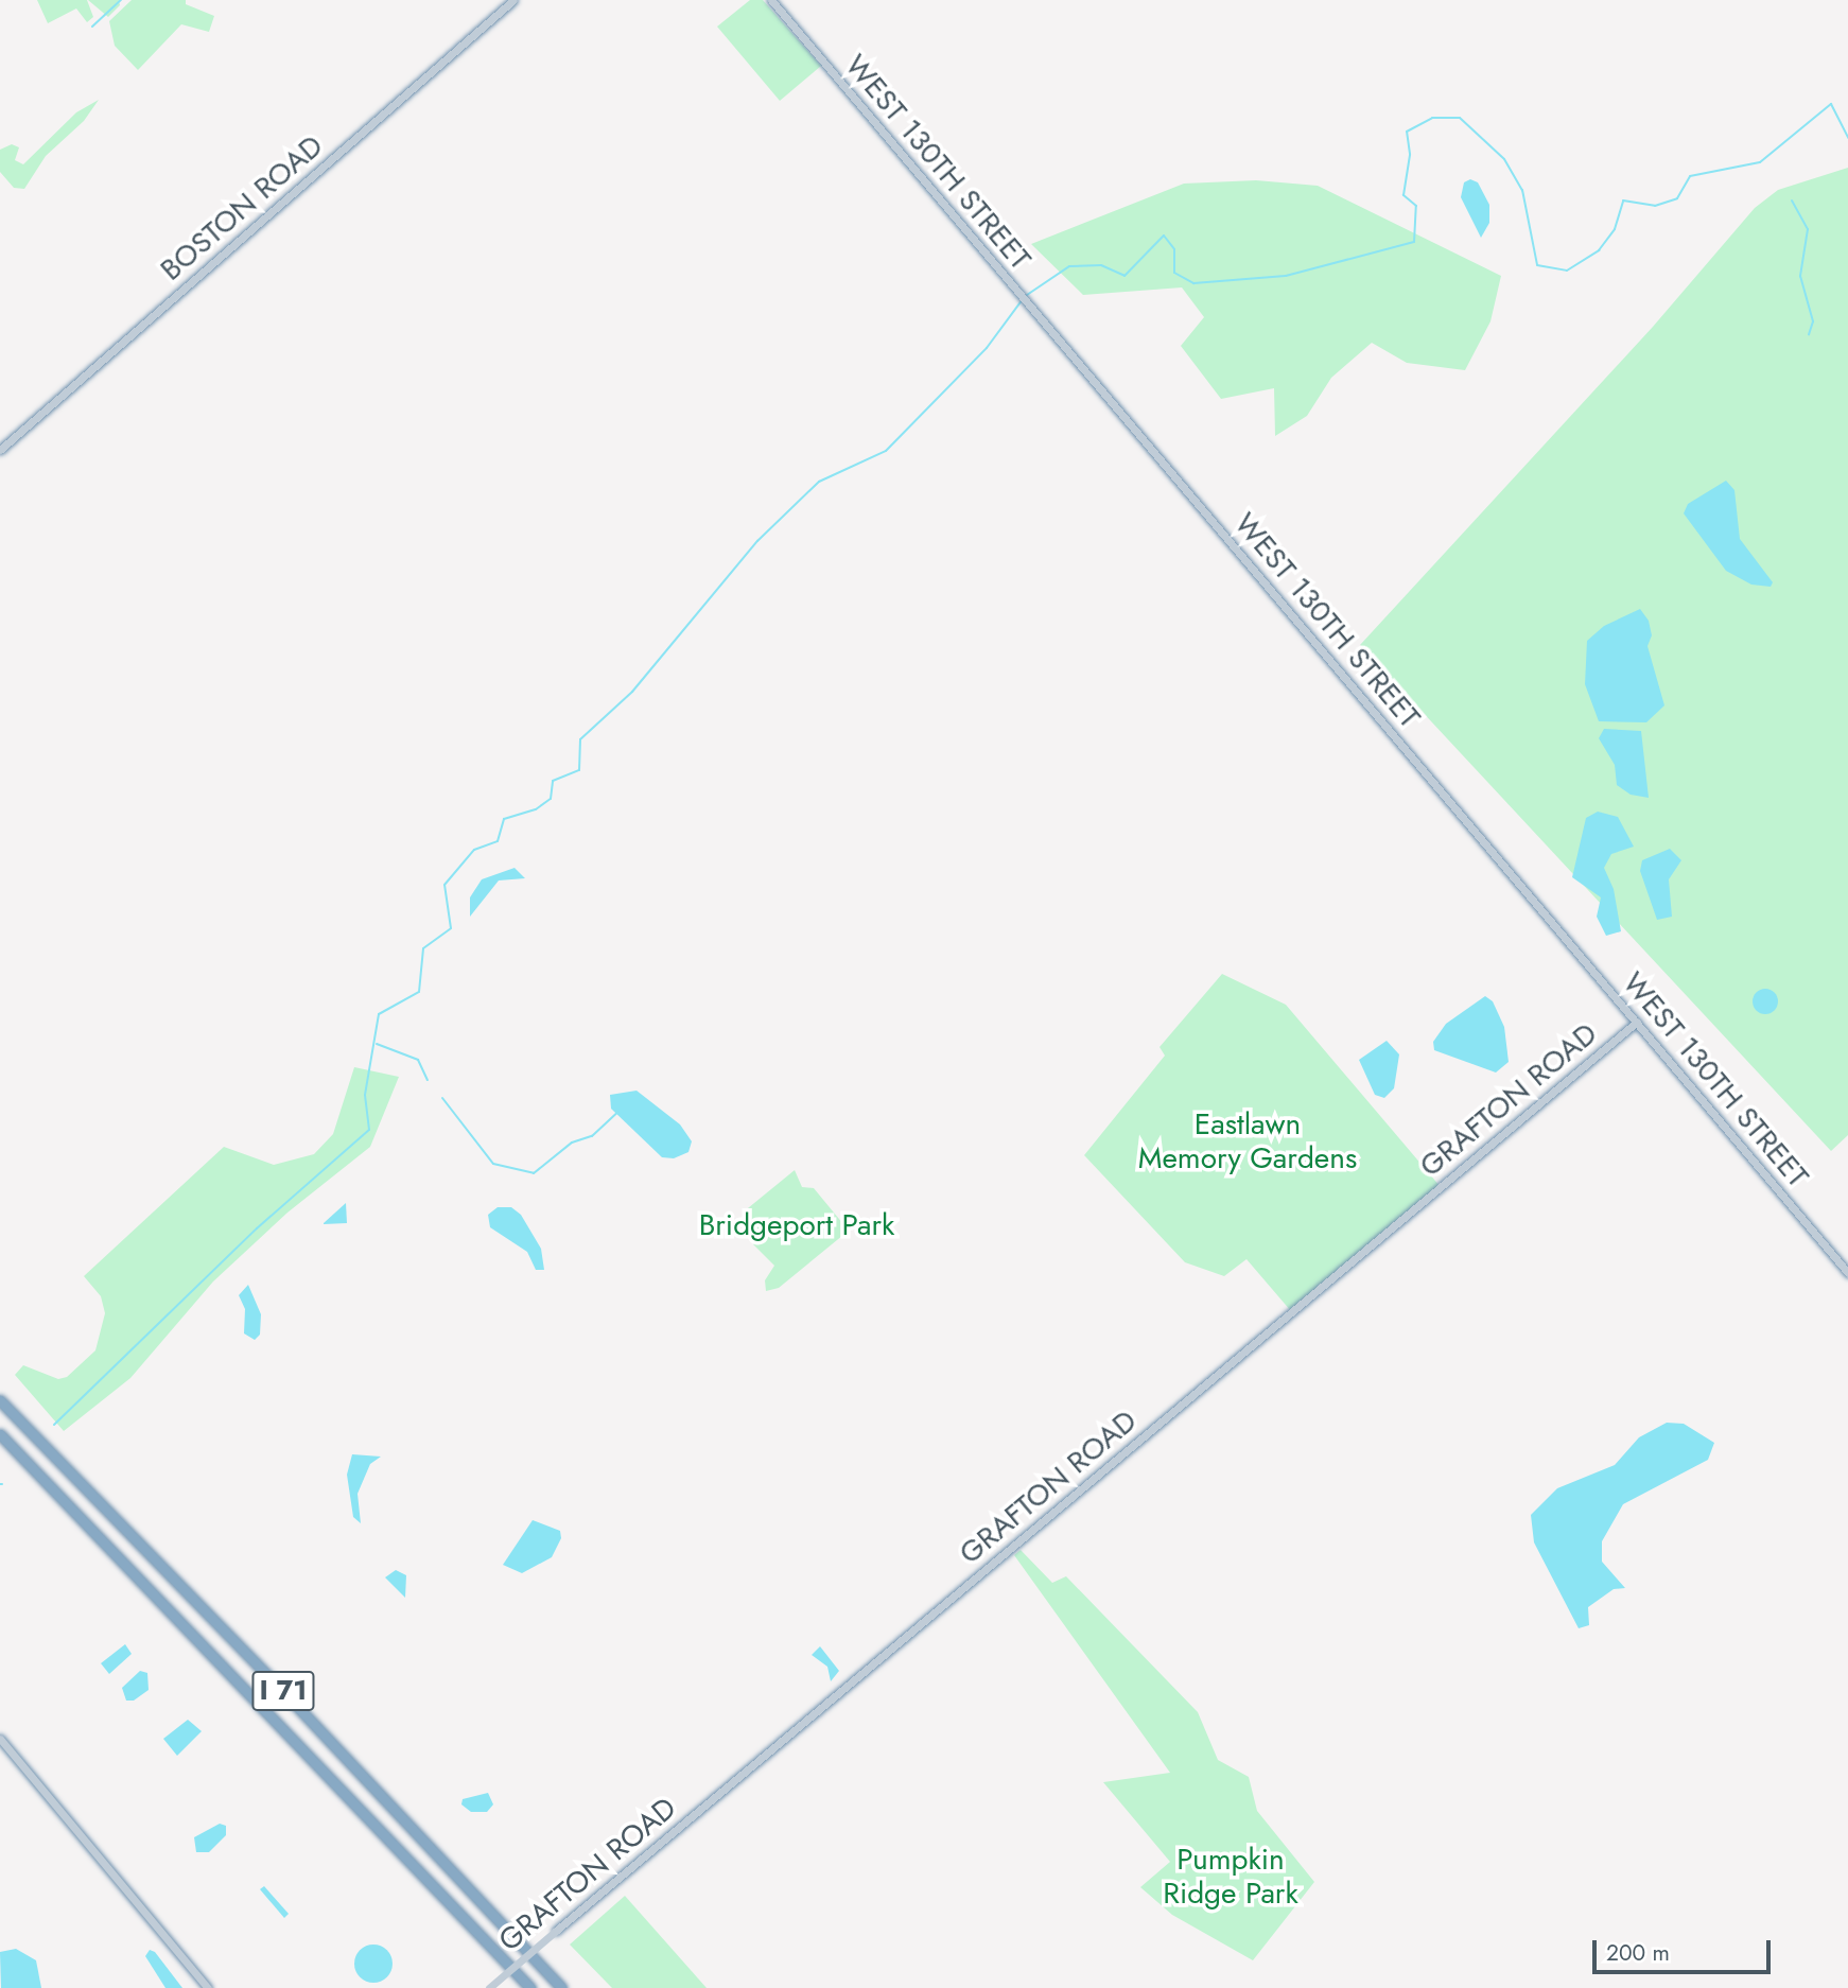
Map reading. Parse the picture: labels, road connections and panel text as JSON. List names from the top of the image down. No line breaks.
{"streets":{"highway":["I 71"],"street":["WEST 130TH STREET","BOSTON ROAD","GRAFTON ROAD"]},"crossings":[["WEST 130TH STREET","GRAFTON ROAD"]],"parks":["Eastlawn Memory Gardens","Bridgeport Park","Pumpkin Ridge Park"],"scale_bar":"200 m"}
